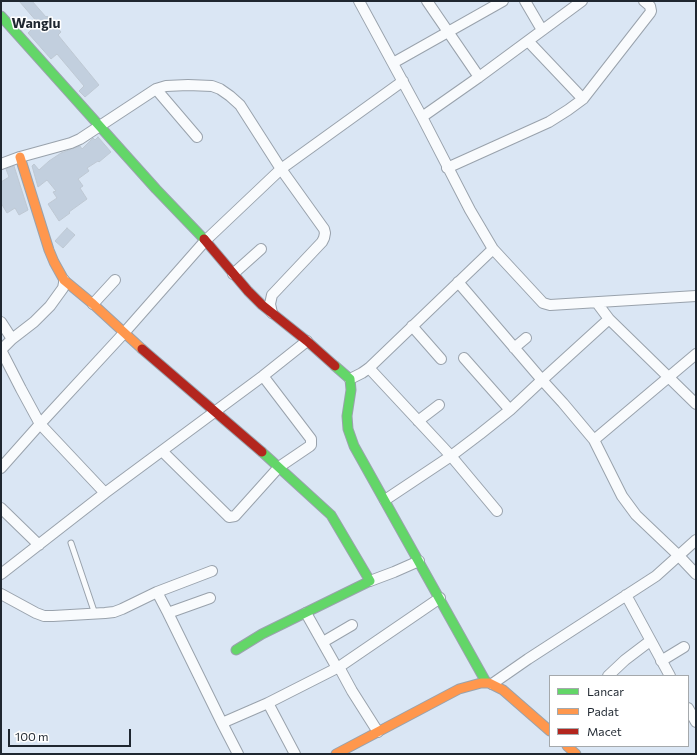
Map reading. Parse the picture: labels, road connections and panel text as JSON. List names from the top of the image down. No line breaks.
{"districts":["Wanglu"],"legend":["Lancar","Padat","Macet"],"scale_bar":"100 m"}
